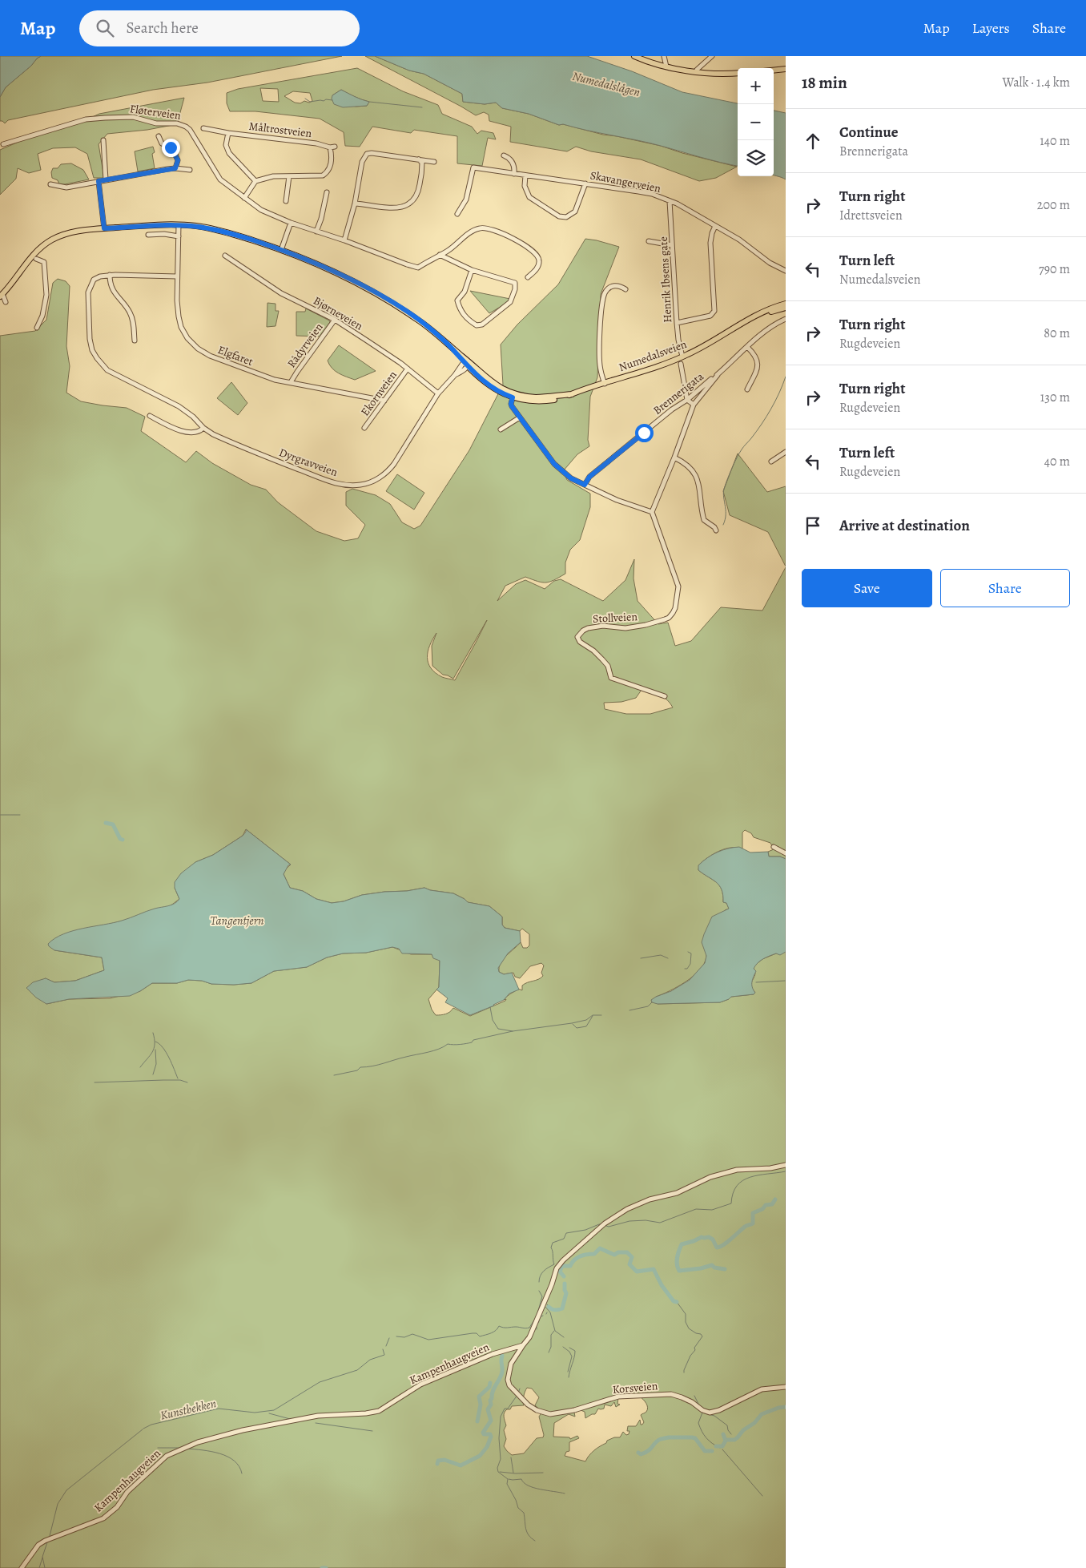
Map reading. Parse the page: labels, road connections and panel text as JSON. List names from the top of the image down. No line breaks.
{"streets":{"main road":["Numedalsveien"],"street":["Fløterveien","Måltrostveien","Skavangerveien","Henrik Ibsens gate","Bjørneveien","Rådyrveien","Elgfaret","Ekornveien","Brennerigata","Dyrgravveien","Stollveien","Kampenhaugveien","Korsveien"]},"crossings":[["Skavangerveien","Henrik Ibsens gate"],["Henrik Ibsens gate","Numedalsveien"],["Bjørneveien","Rådyrveien"],["Bjørneveien","Ekornveien"],["Bjørneveien","Dyrgravveien"],["Rådyrveien","Elgfaret"],["Elgfaret","Numedalsveien"],["Elgfaret","Ekornveien"],["Elgfaret","Dyrgravveien"],["Numedalsveien","Dyrgravveien"],["Kampenhaugveien","Korsveien"]],"water":["Numedalslågen","Tangentjern","Kunstbekken"],"page":{"header":"Map","search":"Search here","nav":["Map","Layers","Share"],"heading":["18 min","Walk · 1.4 km"],"map_buttons":["+","−"],"list":[["Continue","Brennerigata","140 m"],["Turn right","Idrettsveien","200 m"],["Turn left","Numedalsveien","790 m"],["Turn right","Rugdeveien","80 m"],["Turn right","Rugdeveien","130 m"],["Turn left","Rugdeveien","40 m"],"Arrive at destination"],"buttons":["Save","Share"]}}
